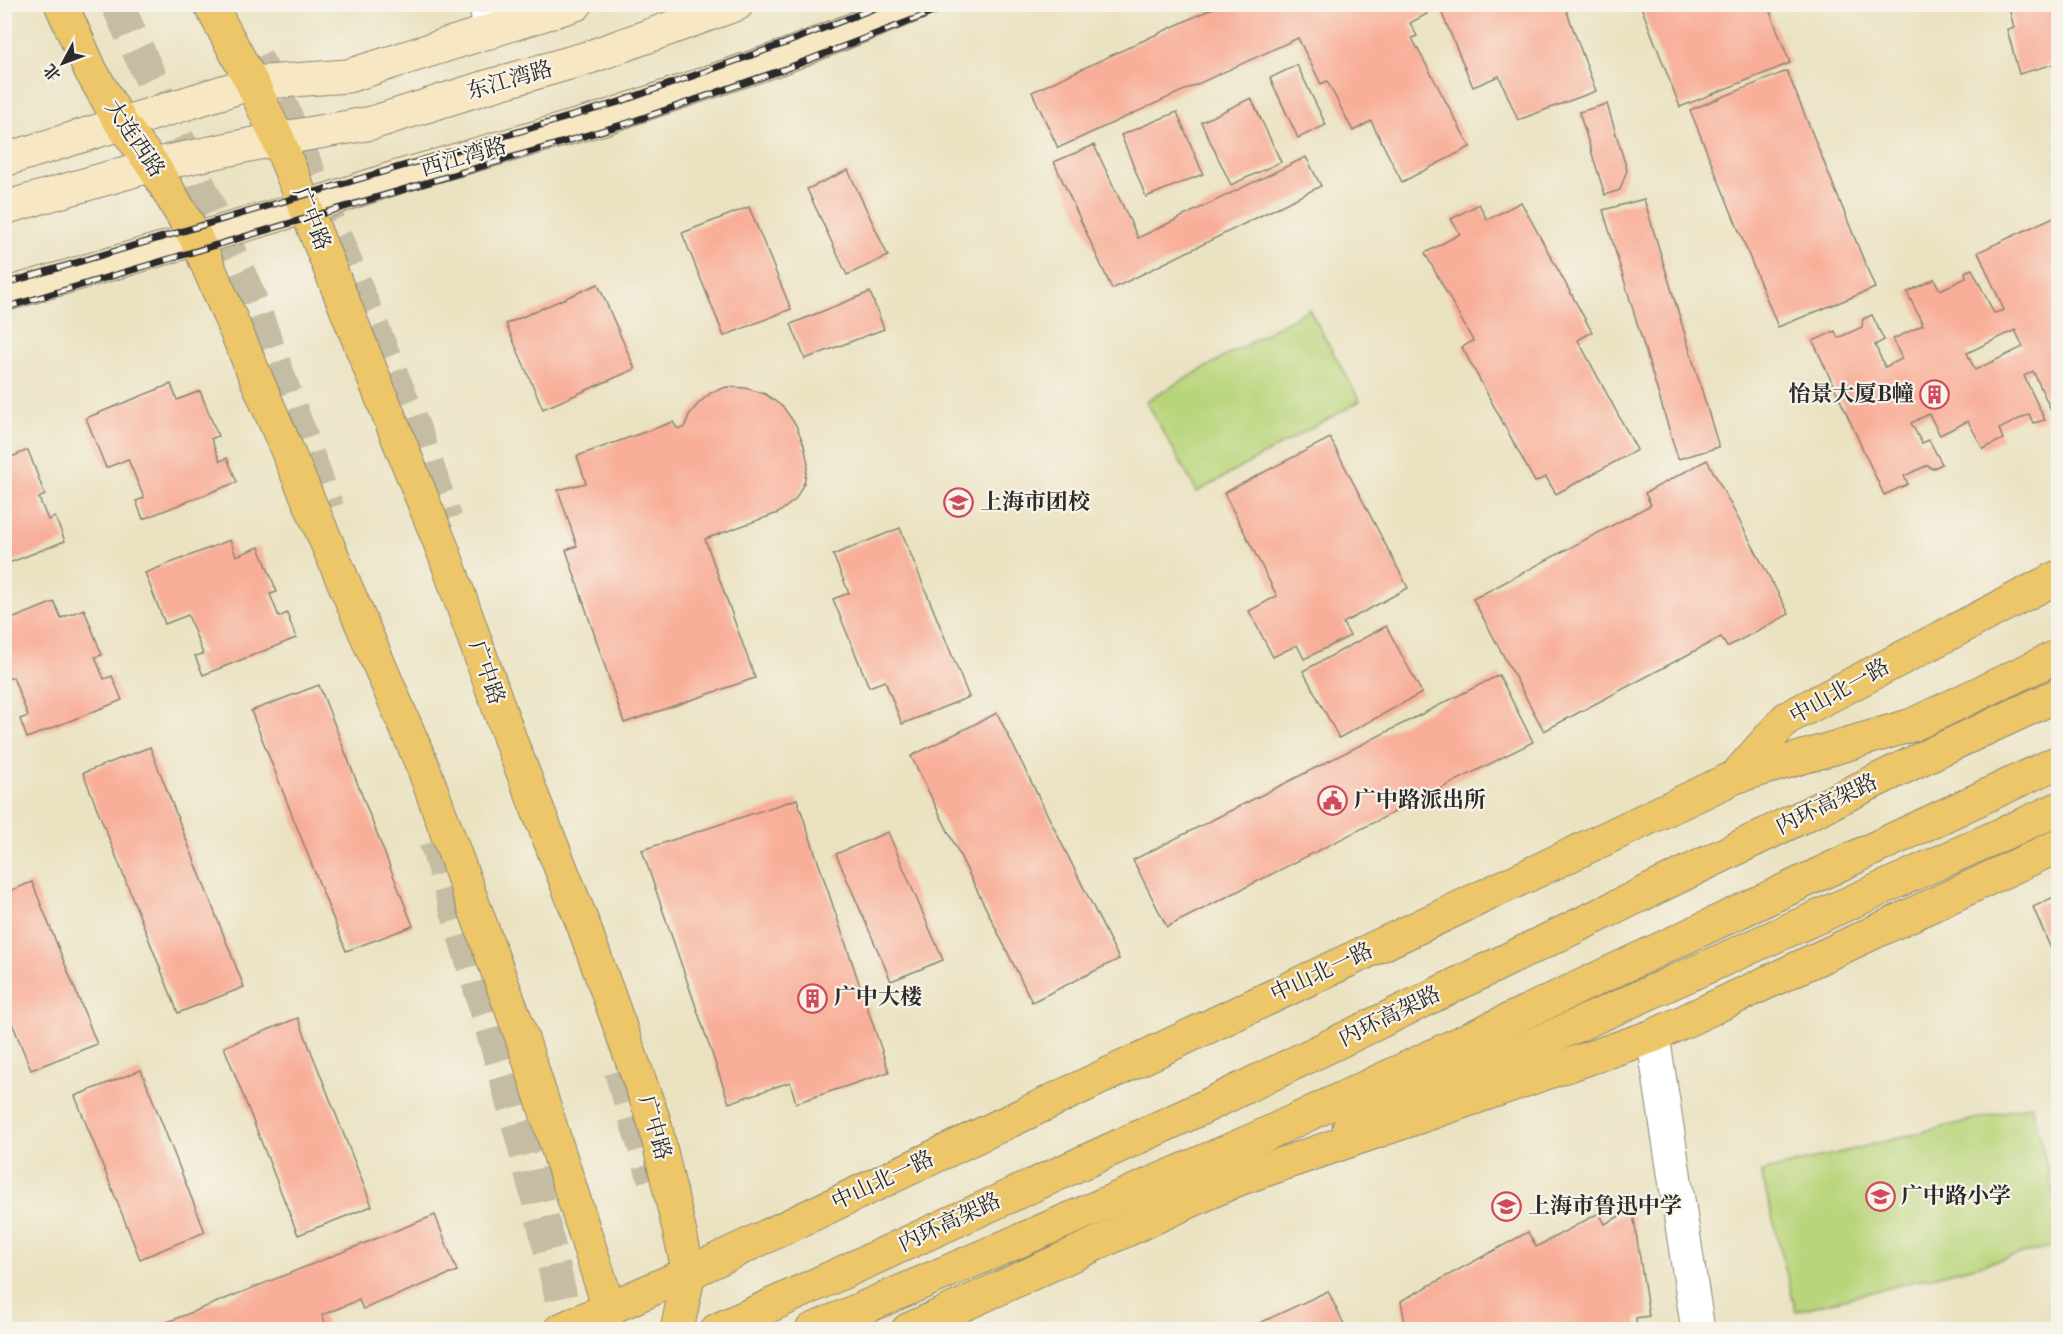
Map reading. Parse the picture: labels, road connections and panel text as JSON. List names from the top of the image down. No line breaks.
{"streets":{"main road":["东江湾路","大连西路","西江湾路","广中路","中山北一路","内环高架路"]},"crossings":[["东江湾路","大连西路"],["东江湾路","广中路"],["大连西路","西江湾路"],["西江湾路","广中路"],["广中路","中山北一路"]],"places":{"building":["怡景大厦B幢","广中大楼"],"school or university":["上海市团校","广中路小学","上海市鲁迅中学"],"public building":["广中路派出所"]},"north":"bottom left"}
